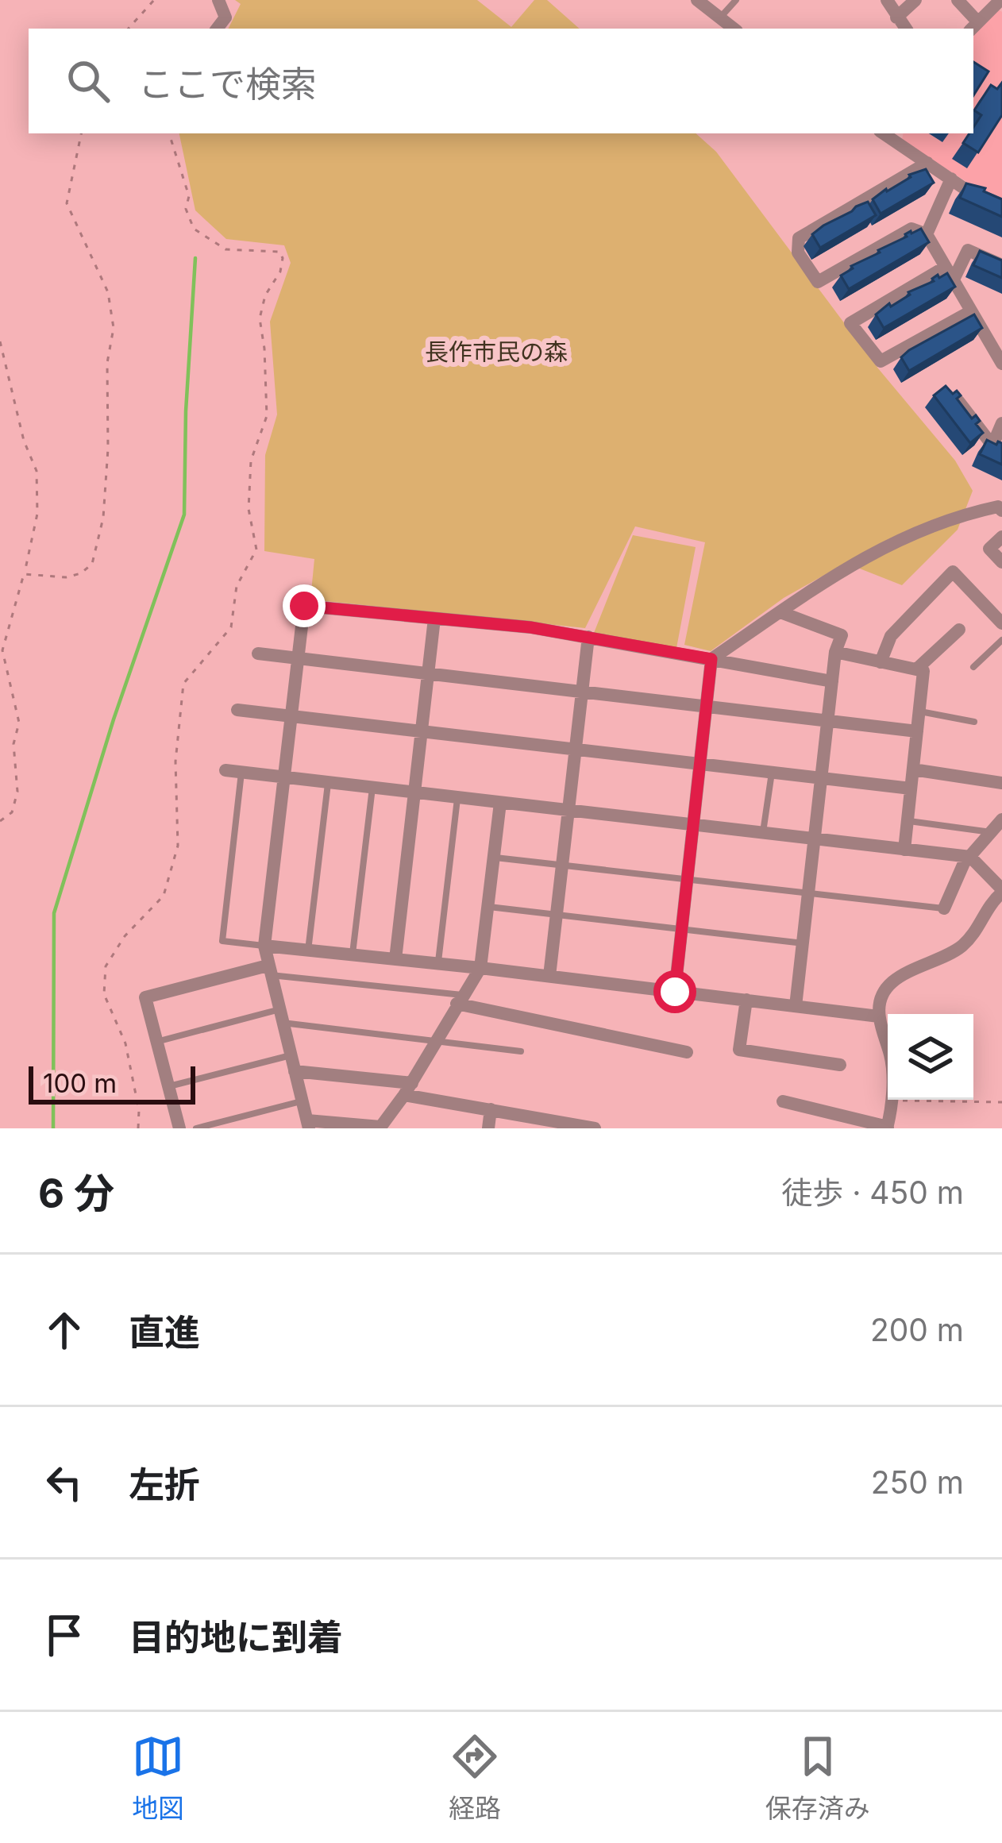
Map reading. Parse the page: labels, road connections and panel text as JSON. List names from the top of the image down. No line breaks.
{"parks":["長作市民の森"],"scale_bar":"100 m","page":{"search":"ここで検索","scale":"100 m","heading":["6 分","徒歩 · 450 m"],"list":[["直進","200 m"],["左折","250 m"],"目的地に到着"],"nav":["地図","経路","保存済み"]}}
